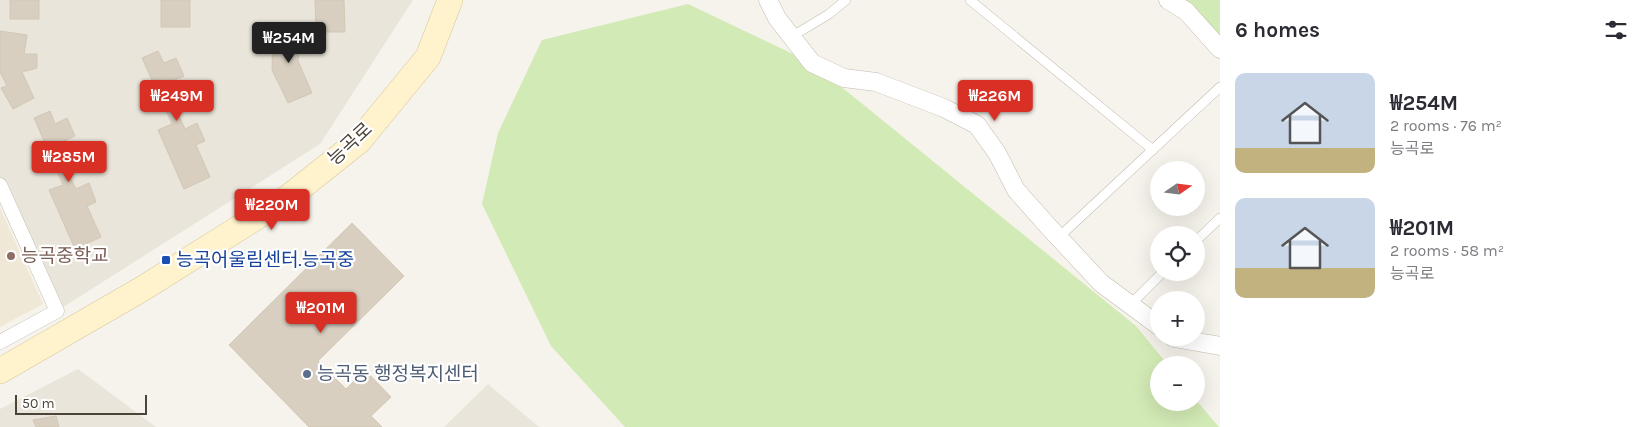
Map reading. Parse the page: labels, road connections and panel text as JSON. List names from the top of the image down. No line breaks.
{"streets":{"main road":["능곡로"]},"places":{"other":["능곡중학교","능곡동 행정복지센터"],"transit":["능곡어울림센터.능곡중"]},"scale_bar":"50 m","north":"right","page":{"heading":"6 homes","price":["₩254M","₩249M","₩226M","₩285M","₩220M","₩201M"],"list":[{"name":"₩254M","note":"2 rooms · 76 m² · 능곡로"},{"name":"₩201M","note":"2 rooms · 58 m² · 능곡로"}],"map_buttons":["+","−"],"scale":"50 m"}}
